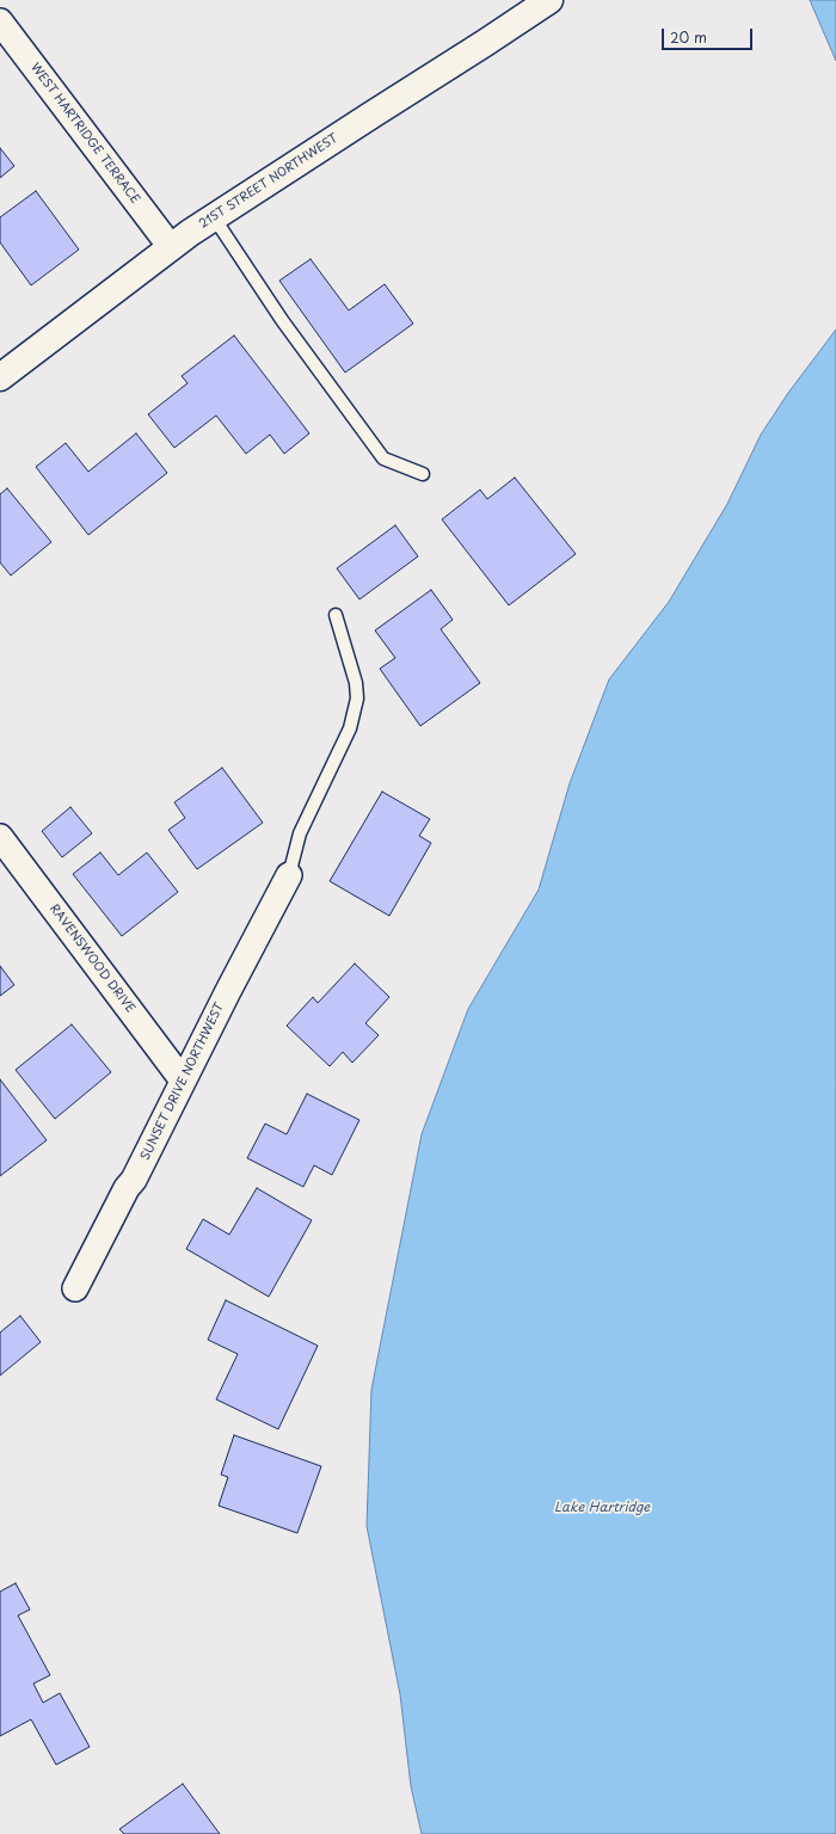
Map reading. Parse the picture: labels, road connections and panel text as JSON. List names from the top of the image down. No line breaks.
{"streets":{"street":["WEST HARTRIDGE TERRACE","21ST STREET NORTHWEST","RAVENSWOOD DRIVE","SUNSET DRIVE NORTHWEST"]},"crossings":[["WEST HARTRIDGE TERRACE","21ST STREET NORTHWEST"],["RAVENSWOOD DRIVE","SUNSET DRIVE NORTHWEST"]],"water":["Lake Hartridge"],"scale_bar":"20 m"}
